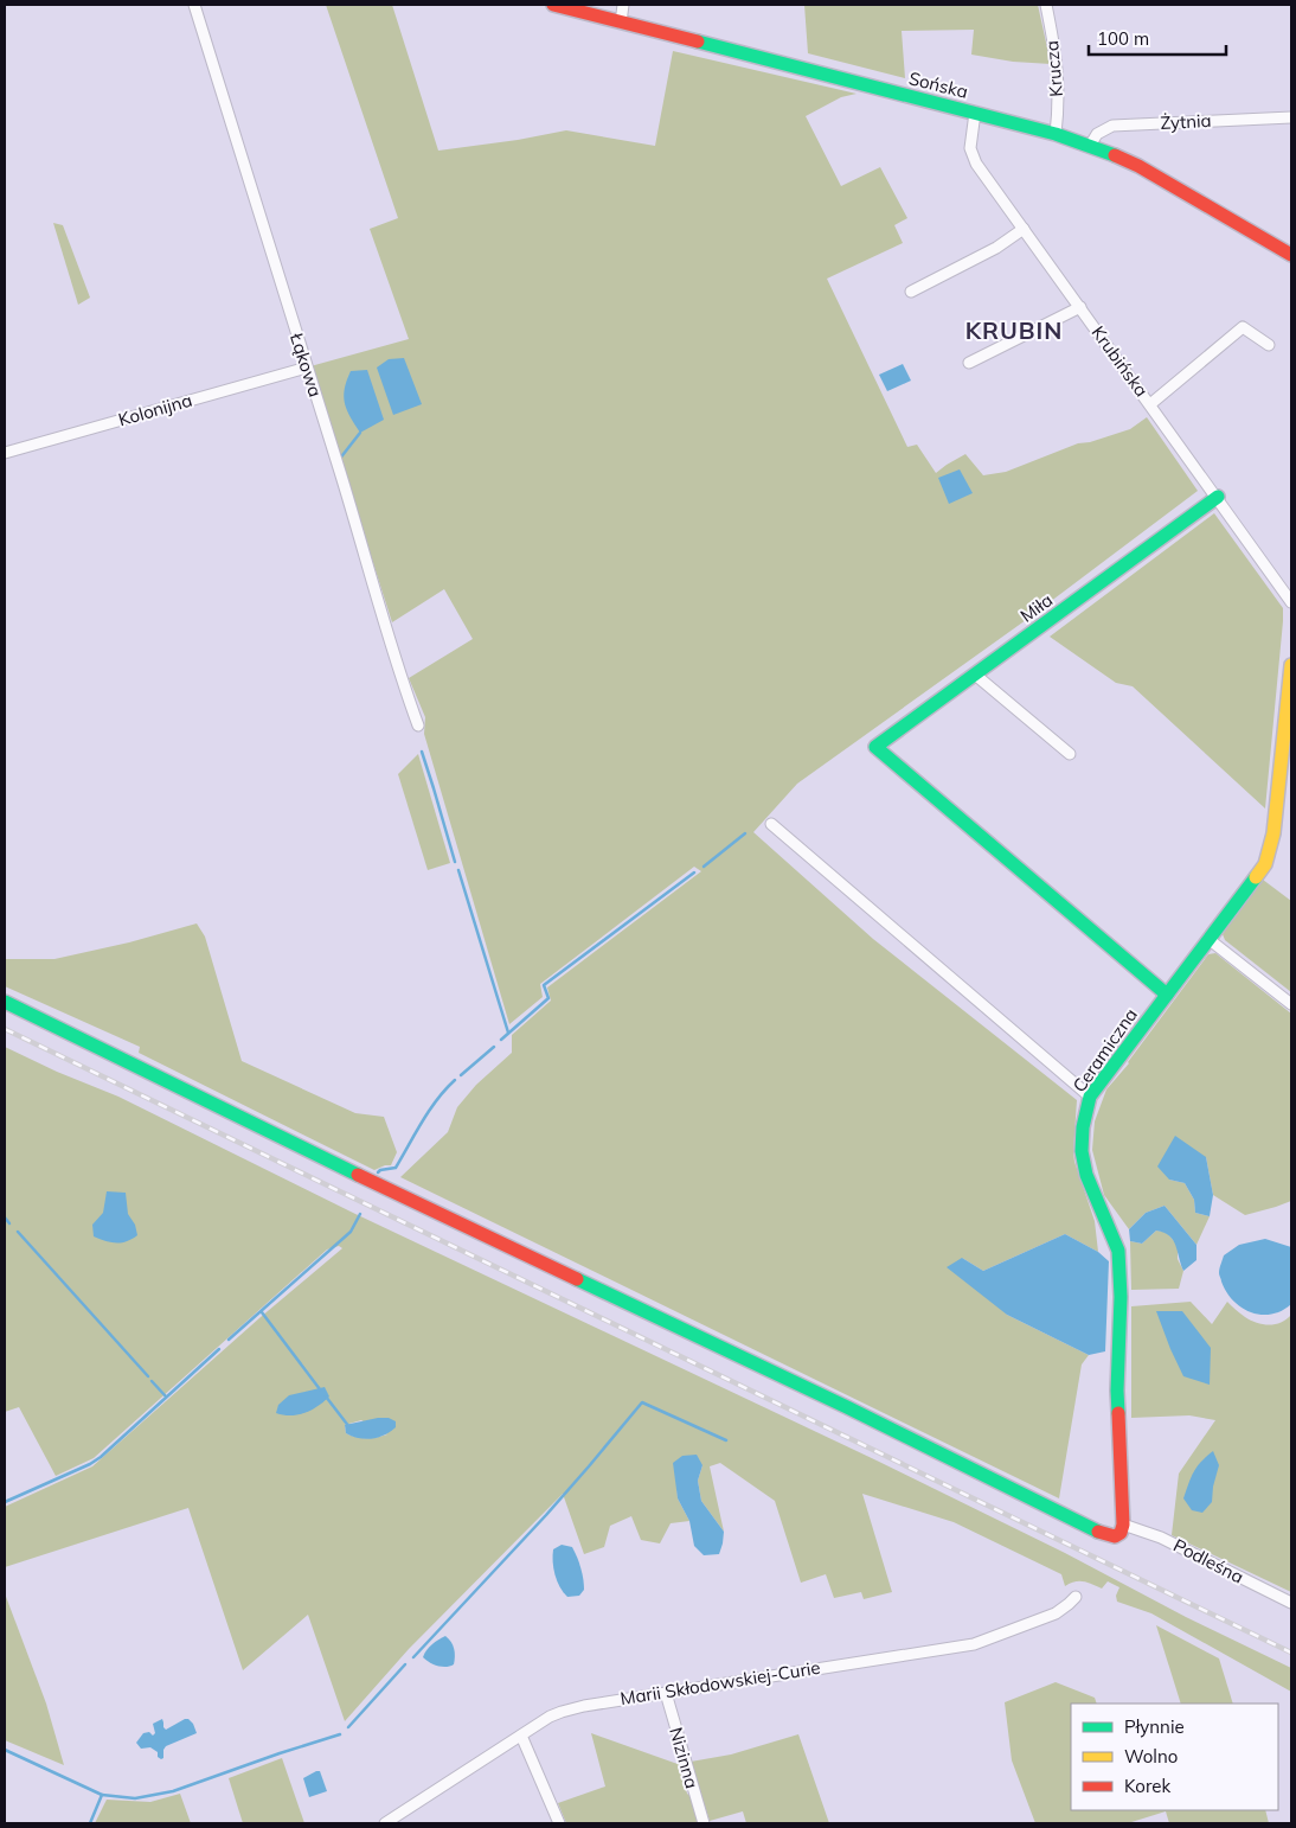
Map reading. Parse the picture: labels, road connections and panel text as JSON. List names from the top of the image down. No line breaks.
{"streets":{"street":["Krucza","Sońska","Żytnia","Krubińska","Łąkowa","Kolonijna","Miła","Ceramiczna","Podleśna","Marii Skłodowskiej-Curie","Nizinna"]},"crossings":[["Krucza","Sońska"],["Sońska","Żytnia"],["Sońska","Krubińska"],["Krubińska","Miła"],["Łąkowa","Kolonijna"],["Miła","Ceramiczna"],["Ceramiczna","Podleśna"],["Marii Skłodowskiej-Curie","Nizinna"]],"districts":["KRUBIN"],"legend":["Płynnie","Wolno","Korek"],"scale_bar":"100 m"}
